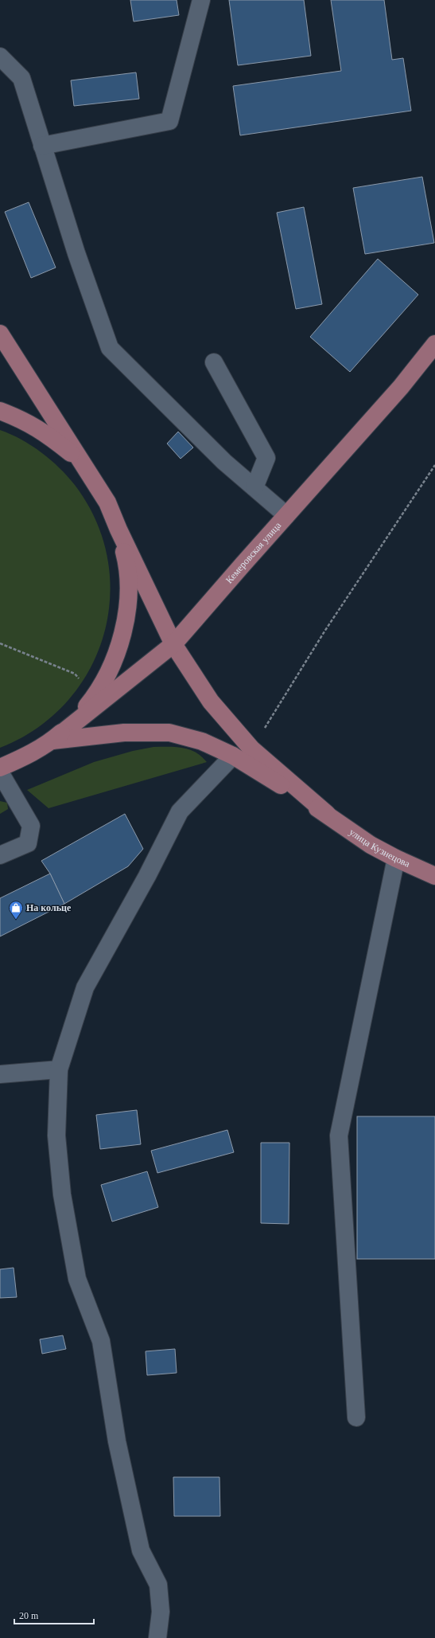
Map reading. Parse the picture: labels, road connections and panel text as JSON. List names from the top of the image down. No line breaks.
{"streets":{"main road":["Кемеровская улица","улица Кузнецова"]},"places":{"shop":["На кольце"]},"scale_bar":"20 m"}
